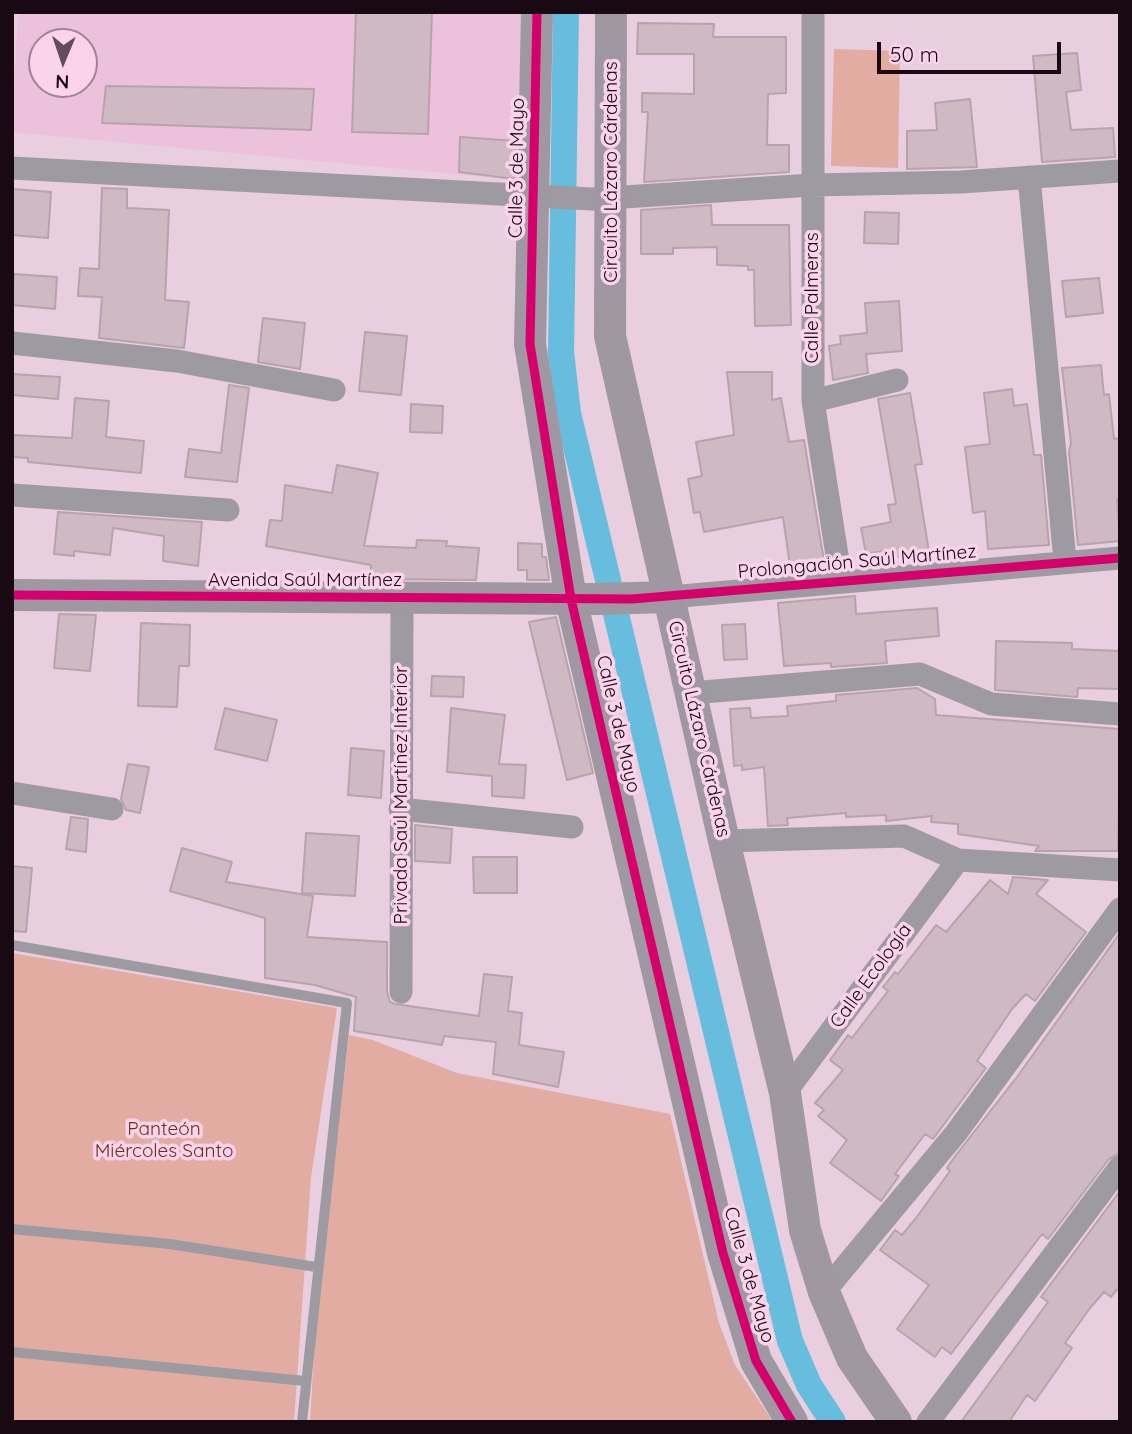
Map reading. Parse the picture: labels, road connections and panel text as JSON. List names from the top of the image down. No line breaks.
{"streets":{"street":["Calle 3 de Mayo","Circuito Lázaro Cárdenas","Calle Palmeras","Prolongación Saúl Martínez","Avenida Saúl Martínez","Privada Saúl Martínez Interior","Calle Ecología"]},"crossings":[["Calle 3 de Mayo","Prolongación Saúl Martínez"],["Calle 3 de Mayo","Avenida Saúl Martínez"],["Circuito Lázaro Cárdenas","Prolongación Saúl Martínez"],["Circuito Lázaro Cárdenas","Calle Ecología"],["Calle Palmeras","Prolongación Saúl Martínez"],["Prolongación Saúl Martínez","Avenida Saúl Martínez"],["Avenida Saúl Martínez","Privada Saúl Martínez Interior"]],"parks":["Panteón Miércoles Santo"],"scale_bar":"50 m","north":"bottom"}
